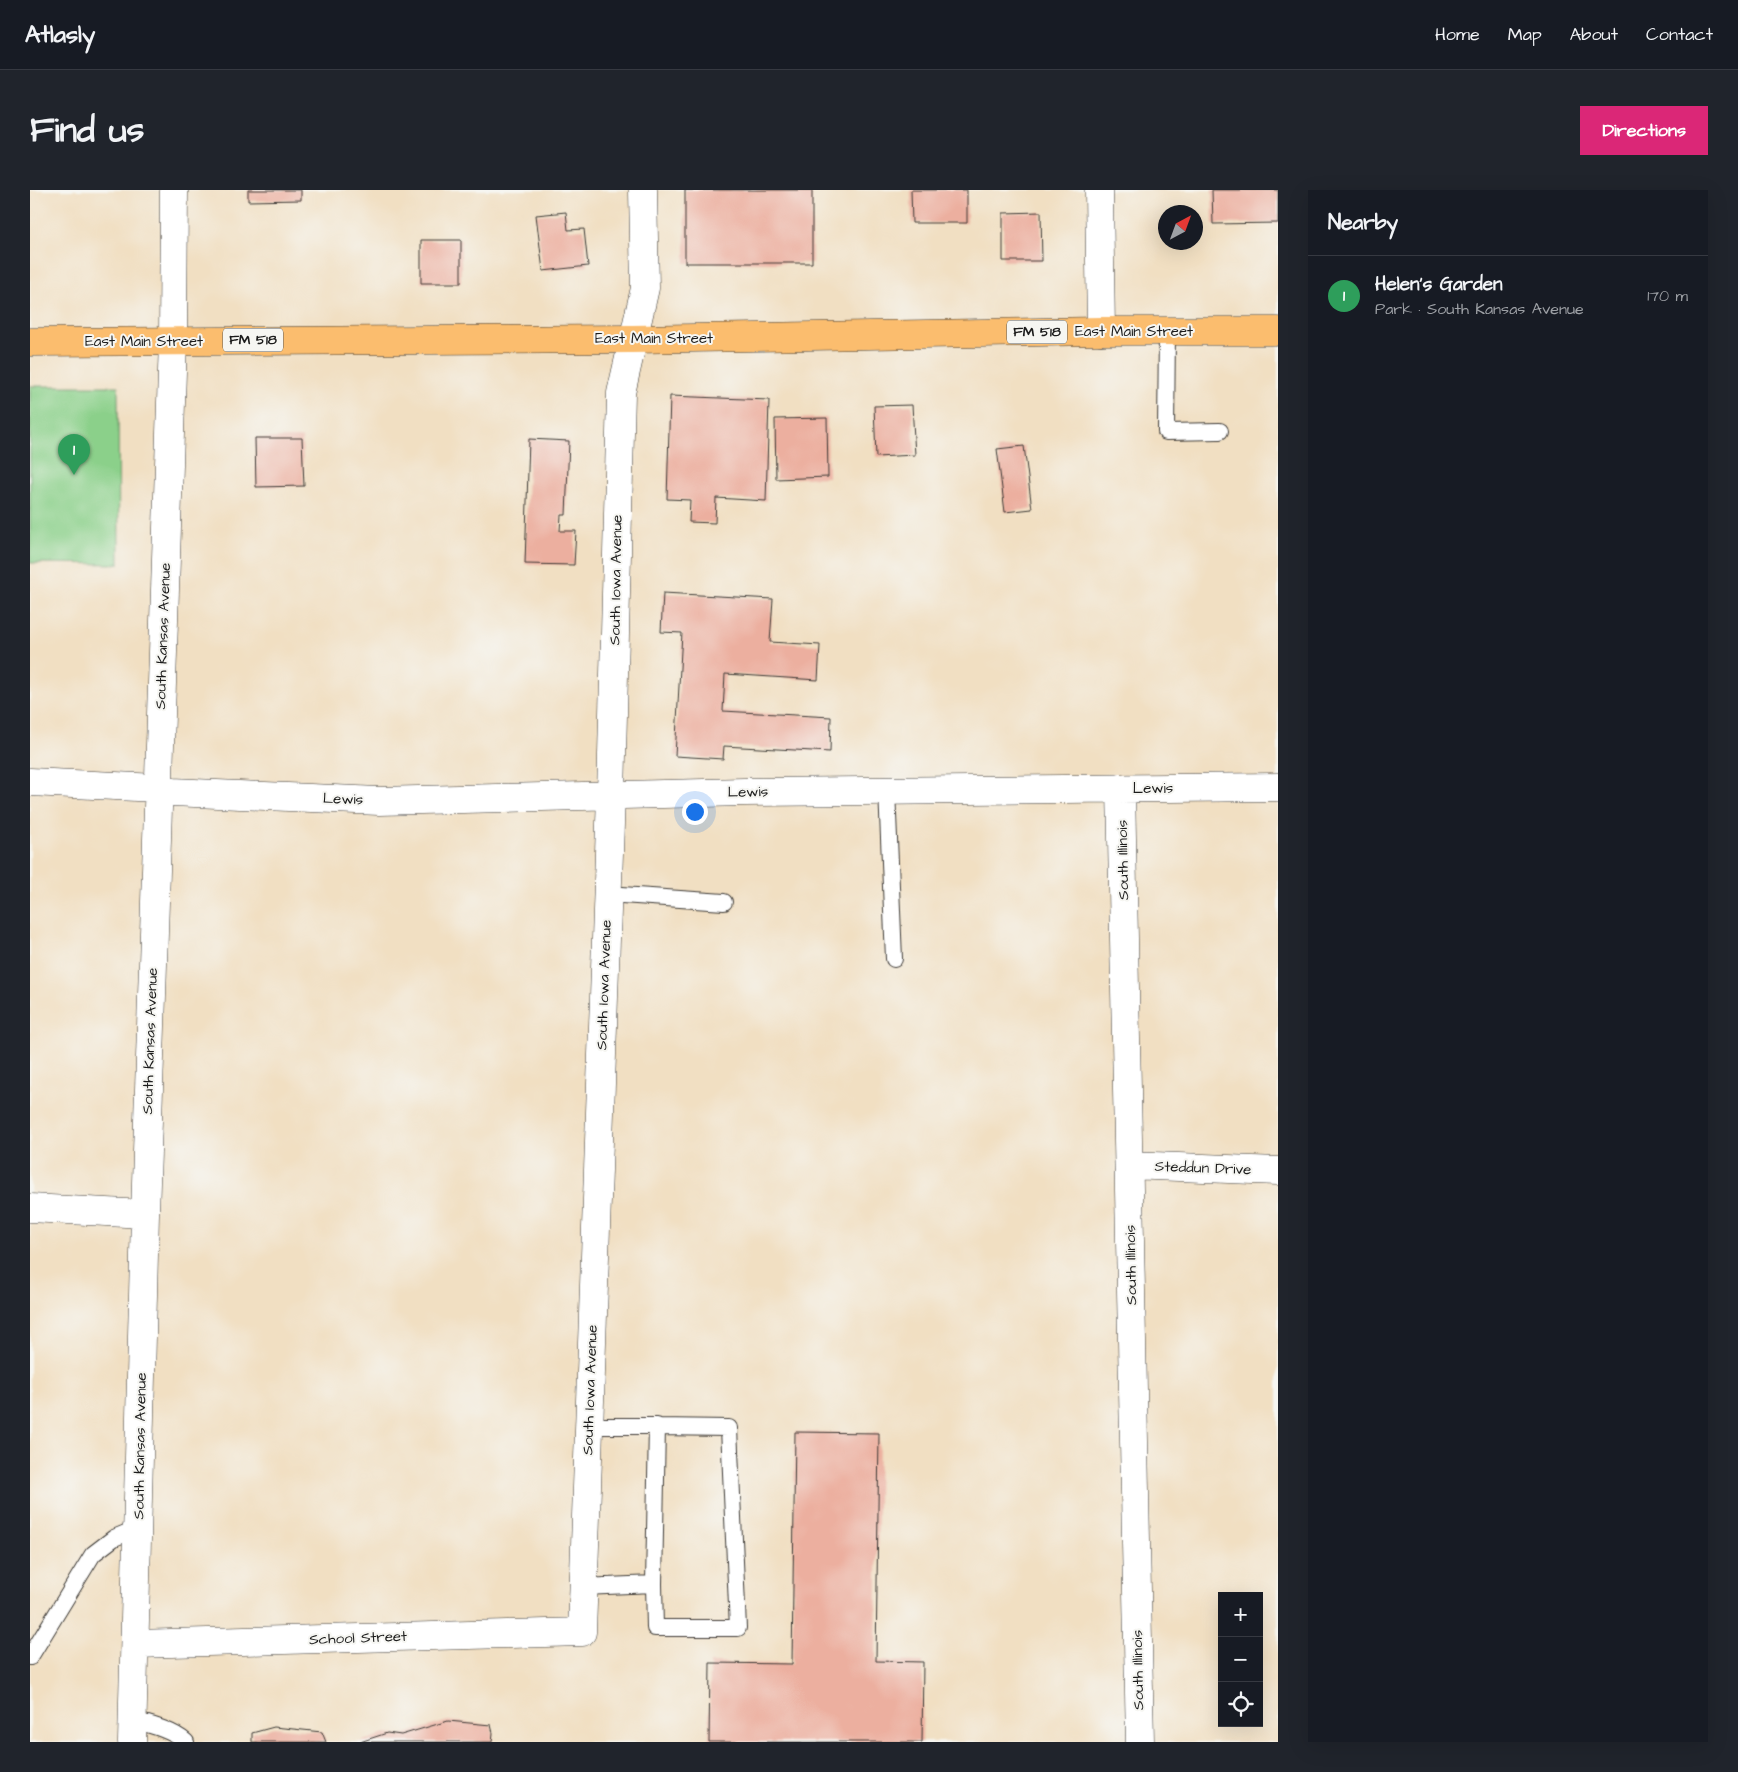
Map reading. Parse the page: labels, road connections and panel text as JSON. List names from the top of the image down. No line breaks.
{"streets":{"main road":["East Main Street","FM 518"],"street":["South Iowa Avenue","South Kansas Avenue","Lewis","South Illinois","Steddun Drive","School Street"]},"crossings":[["East Main Street","South Iowa Avenue"],["East Main Street","South Kansas Avenue"],["South Iowa Avenue","Lewis"],["South Iowa Avenue","School Street"],["South Kansas Avenue","Lewis"],["South Kansas Avenue","School Street"],["Lewis","South Illinois"],["South Illinois","Steddun Drive"]],"north":"top right","page":{"header":"Atlasly","nav":["Home","Map","About","Contact"],"title":"Find us","buttons":"Directions","heading":"Nearby","list":[{"mark":"1","name":"Helen's Garden","note":"Park · South Kansas Avenue","value":"170 m"}],"pins":"1","map_buttons":["+","−"]}}
